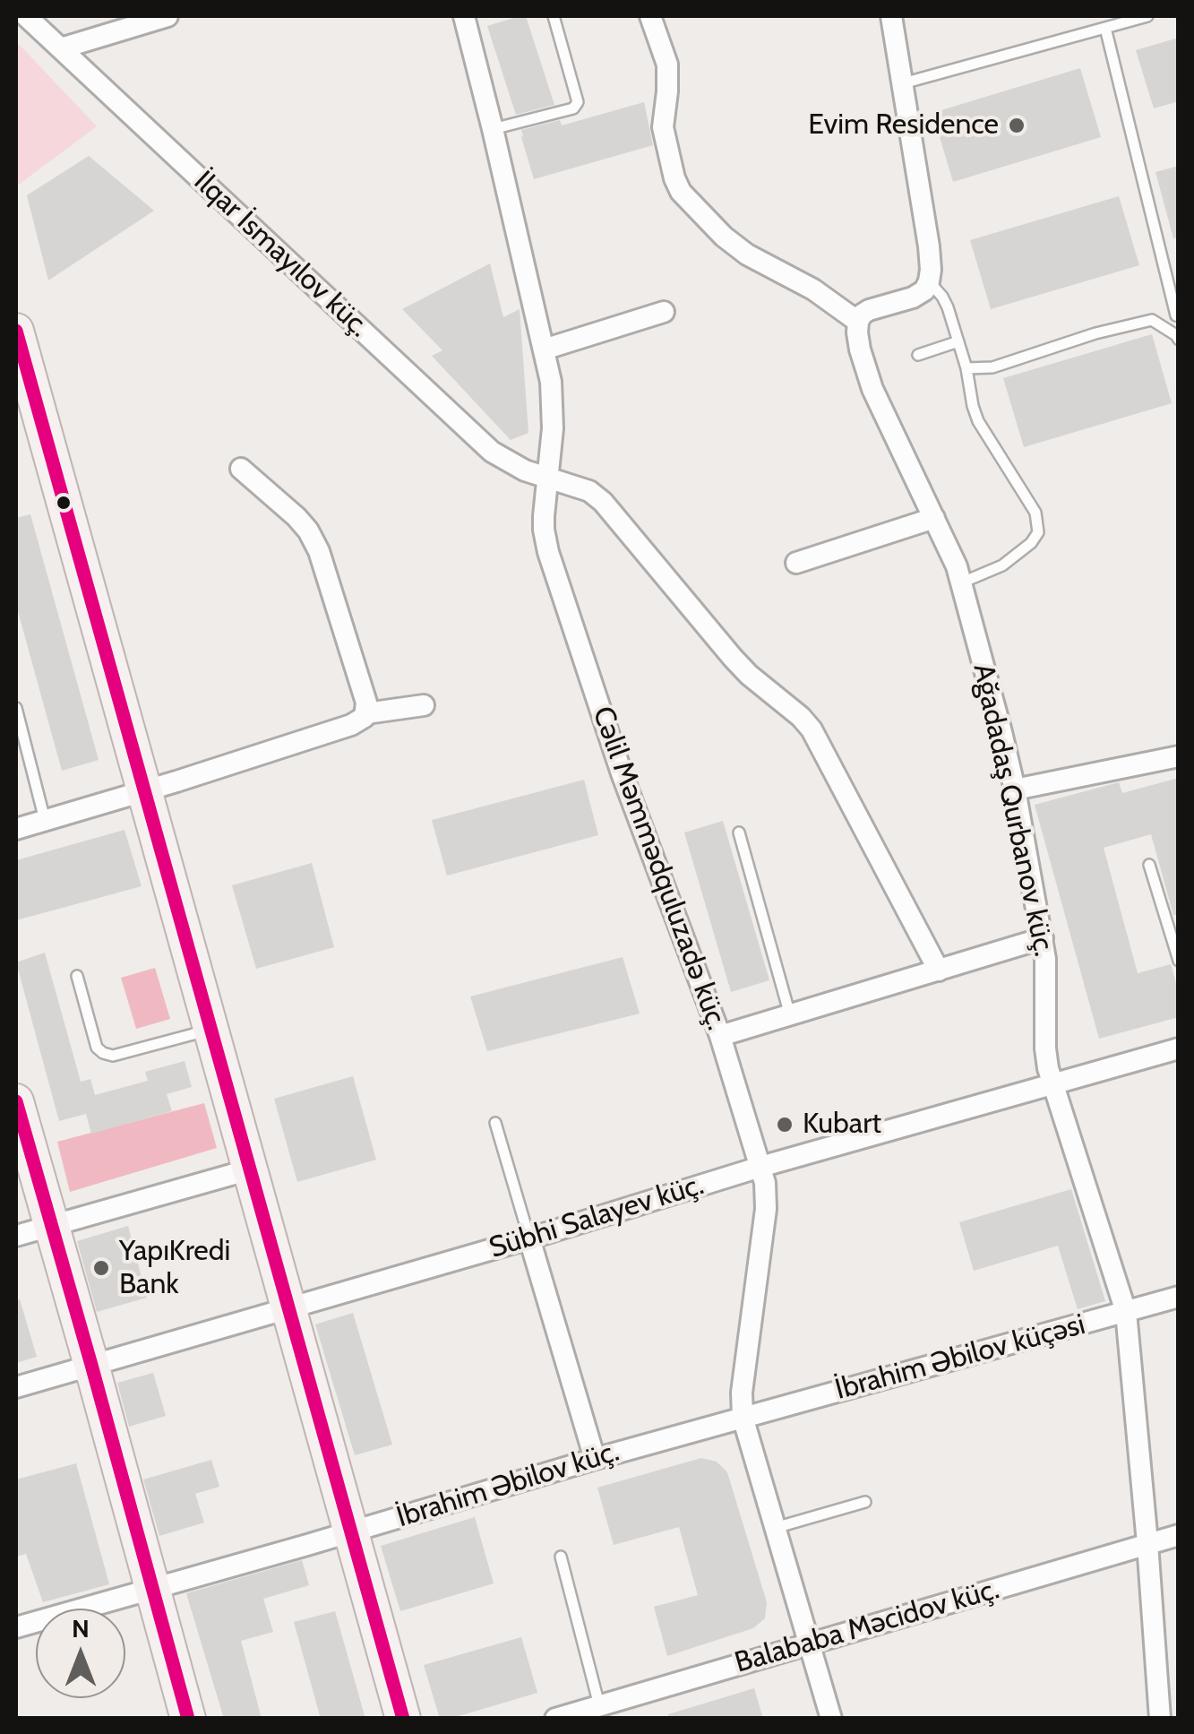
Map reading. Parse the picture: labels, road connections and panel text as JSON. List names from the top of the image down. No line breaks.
{"streets":{"street":["İlqar İsmayılov küç.","Ağadadaş Qurbanov küç.","Cəlil Məmmədquluzadə küç.","Sübhi Salayev küç.","İbrahim Əbilov küçəsi","İbrahim Əbilov küç.","Balababa Məcidov küç."]},"crossings":[["İlqar İsmayılov küç.","Cəlil Məmmədquluzadə küç."],["Ağadadaş Qurbanov küç.","Sübhi Salayev küç."],["Ağadadaş Qurbanov küç.","İbrahim Əbilov küçəsi"],["Ağadadaş Qurbanov küç.","Balababa Məcidov küç."],["Cəlil Məmmədquluzadə küç.","Sübhi Salayev küç."],["Cəlil Məmmədquluzadə küç.","İbrahim Əbilov küçəsi"],["Cəlil Məmmədquluzadə küç.","İbrahim Əbilov küç."],["Cəlil Məmmədquluzadə küç.","Balababa Məcidov küç."],["İbrahim Əbilov küçəsi","İbrahim Əbilov küç."]],"places":["Evim Residence","Kubart","YapıKredi Bank"],"north":"top"}
